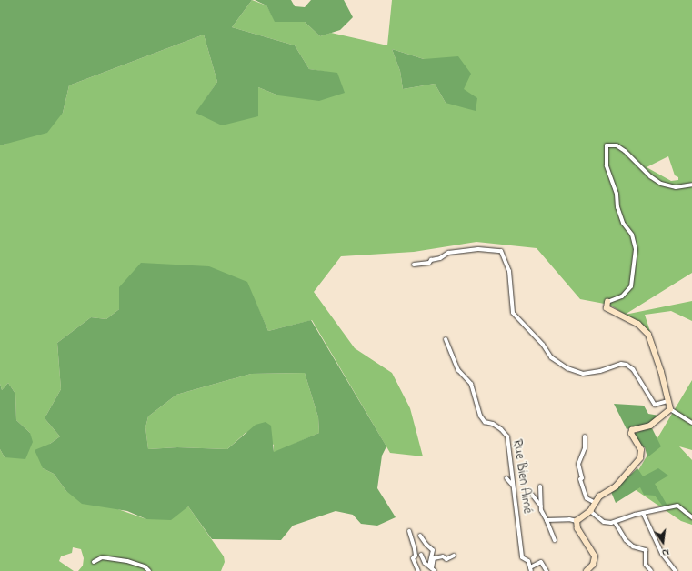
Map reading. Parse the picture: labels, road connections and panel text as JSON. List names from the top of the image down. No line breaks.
{"streets":{"street":["Rue Bien Aimé"]},"north":"bottom"}
